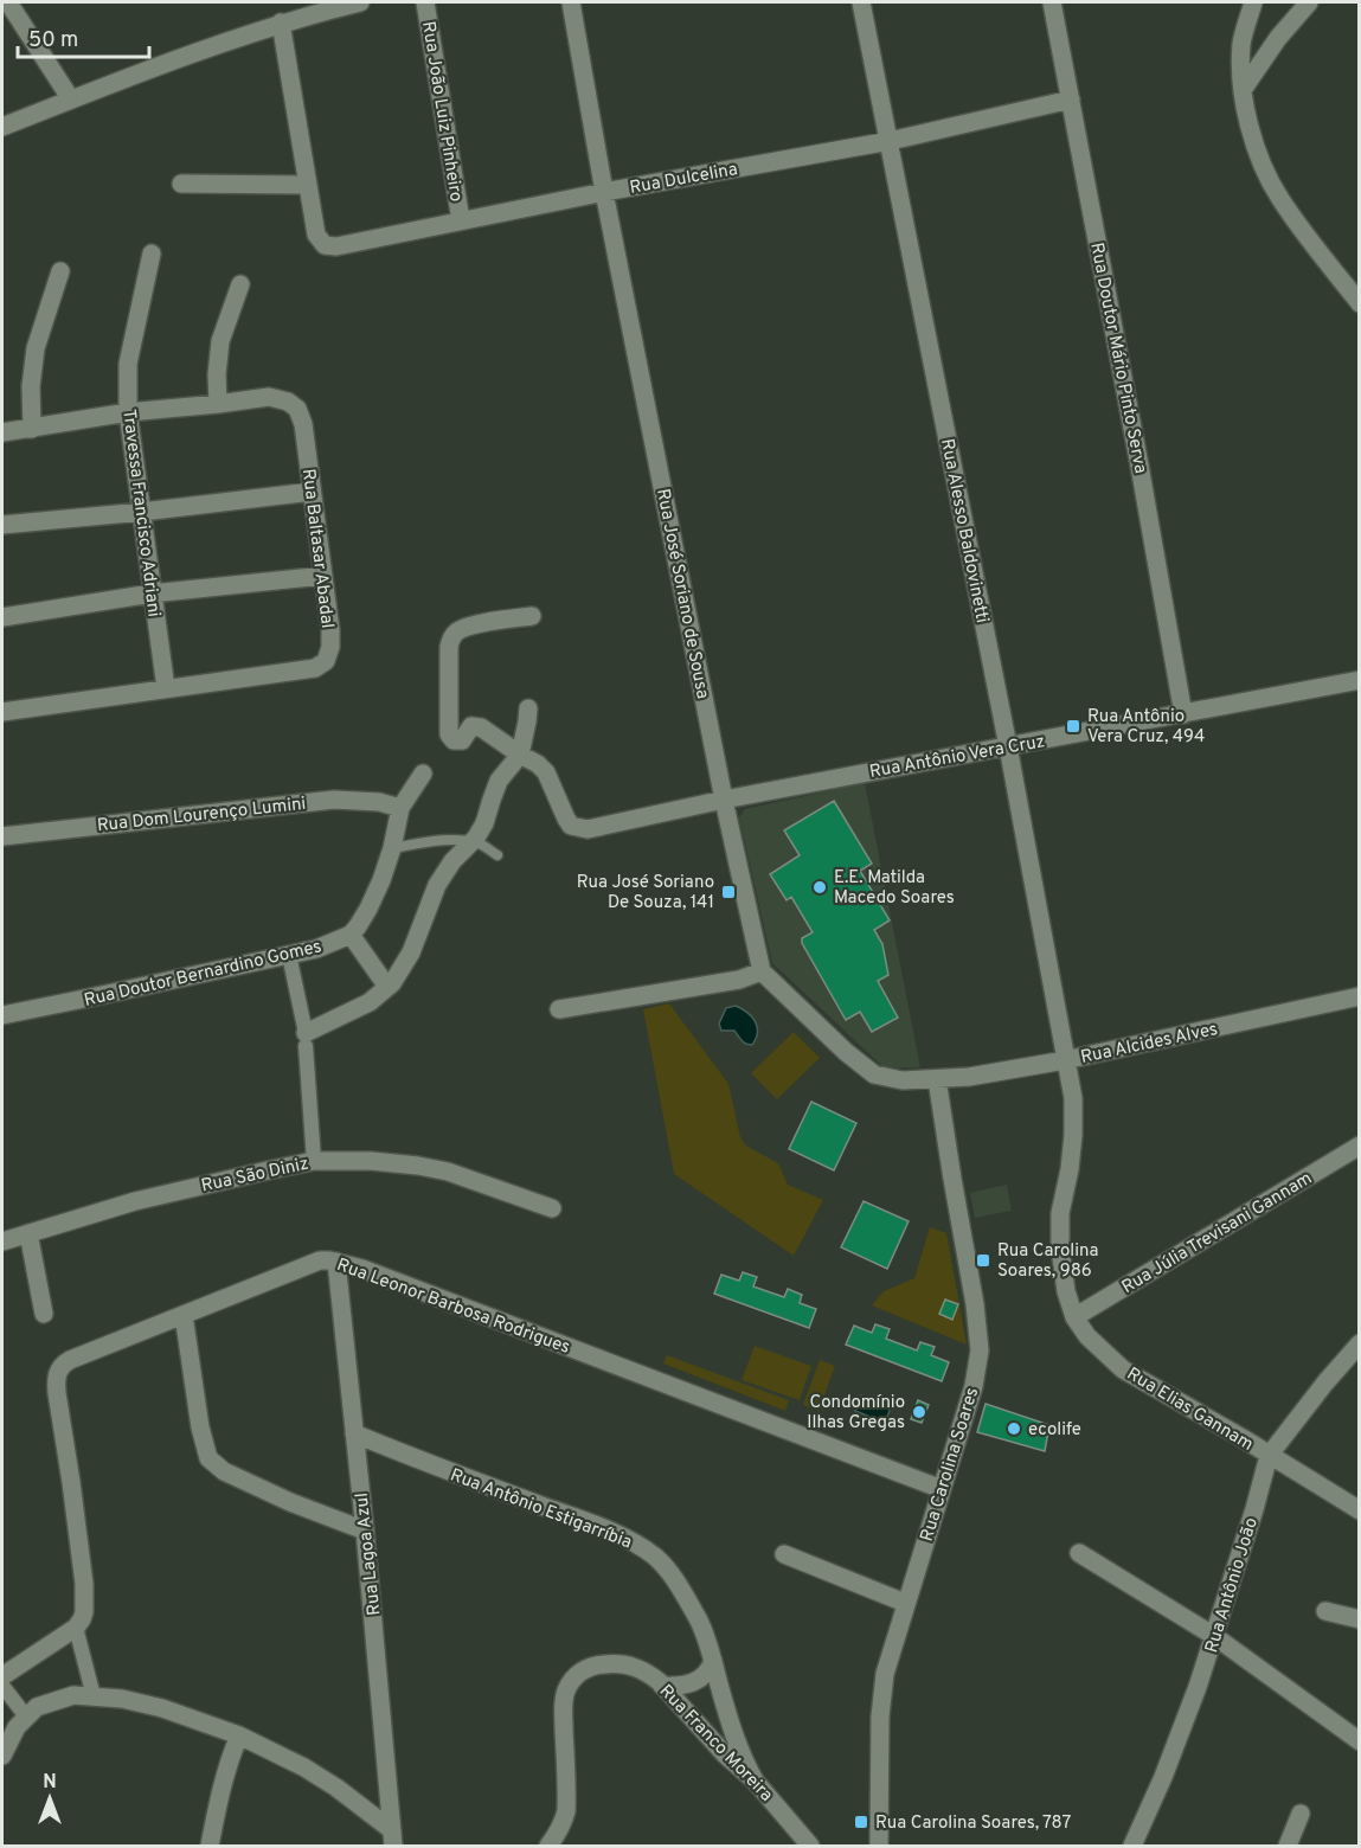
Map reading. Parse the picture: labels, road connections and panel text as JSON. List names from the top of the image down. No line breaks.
{"streets":{"street":["Rua João Luiz Pinheiro","Rua Dulcelina","Rua Doutor Mário Pinto Serva","Travessa Francisco Adriani","Rua Alesso Baldovinetti","Rua Baltasar Abadal","Rua José Soriano de Sousa","Rua Antônio Vera Cruz","Rua Dom Lourenço Lumini","Rua Doutor Bernardino Gomes","Rua Alcides Alves","Rua São Diniz","Rua Júlia Trevisani Gannam","Rua Leonor Barbosa Rodrigues","Rua Elias Gannam","Rua Carolina Soares","Rua Antônio Estigarríbia","Rua Lagoa Azul","Rua Antônio João","Rua Franco Moreira"]},"crossings":[["Rua João Luiz Pinheiro","Rua Dulcelina"],["Rua Dulcelina","Rua Doutor Mário Pinto Serva"],["Rua Dulcelina","Rua Alesso Baldovinetti"],["Rua Dulcelina","Rua José Soriano de Sousa"],["Rua Doutor Mário Pinto Serva","Rua Antônio Vera Cruz"],["Travessa Francisco Adriani","Rua Baltasar Abadal"],["Rua Alesso Baldovinetti","Rua Antônio Vera Cruz"],["Rua Alesso Baldovinetti","Rua Alcides Alves"],["Rua Alesso Baldovinetti","Rua Elias Gannam"],["Rua José Soriano de Sousa","Rua Antônio Vera Cruz"],["Rua Alcides Alves","Rua Elias Gannam"],["Rua Alcides Alves","Rua Carolina Soares"],["Rua Júlia Trevisani Gannam","Rua Elias Gannam"],["Rua Leonor Barbosa Rodrigues","Rua Carolina Soares"],["Rua Leonor Barbosa Rodrigues","Rua Lagoa Azul"],["Rua Elias Gannam","Rua Antônio João"],["Rua Antônio Estigarríbia","Rua Lagoa Azul"],["Rua Antônio Estigarríbia","Rua Franco Moreira"]],"places":{"transit":["Rua Antônio Vera Cruz, 494","Rua José Soriano De Souza, 141","Rua Carolina Soares, 986","Rua Carolina Soares, 787"],"other":["E.E. Matilda Macedo Soares","Condomínio Ilhas Gregas","ecolife"]},"scale_bar":"50 m","north":"top"}
